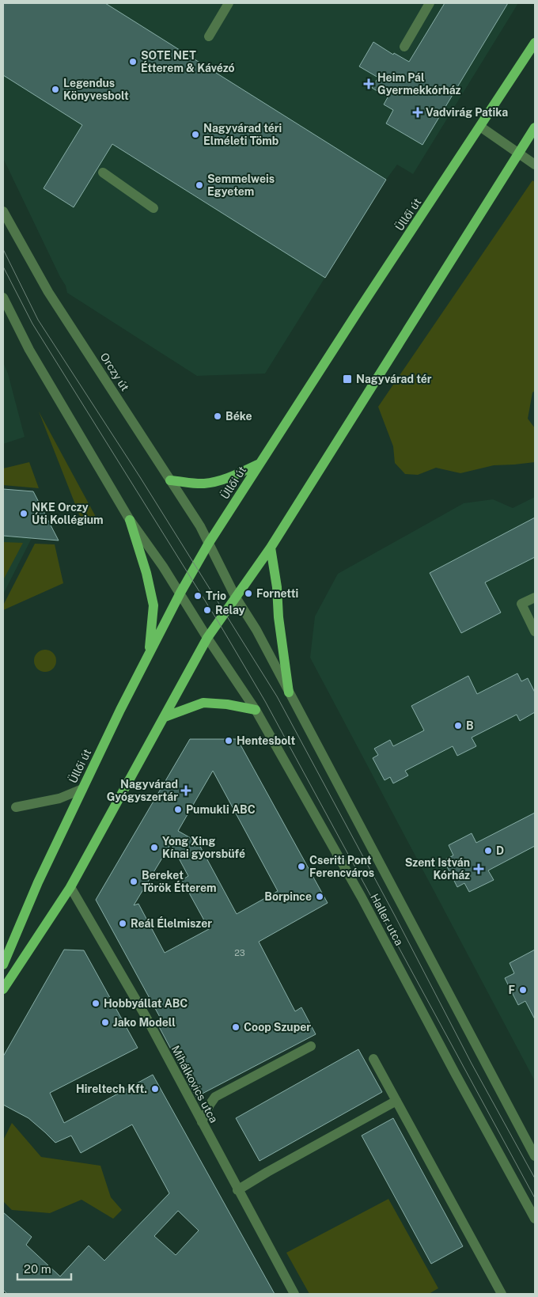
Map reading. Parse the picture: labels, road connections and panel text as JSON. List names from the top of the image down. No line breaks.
{"streets":{"main road":["Üllői út"],"street":["Orczy út","Haller utca","Mihálkovics utca"]},"crossings":[["Üllői út","Orczy út"],["Üllői út","Haller utca"],["Orczy út","Haller utca"]],"places":{"other":["SOTE NET Étterem & Kávézó","Legendus Könyvesbolt","Nagyvárad téri Elméleti Tömb","Semmelweis Egyetem","Béke","NKE Orczy Úti Kollégium","Fornetti","Trio","Relay","B","Hentesbolt","Pumukli ABC","Yong Xing Kínai gyorsbüfé","D","Cseriti Pont Ferencváros","Bereket Török Étterem","Borpince","Reál Élelmiszer","F","Hobbyállat ABC","Jako Modell","Coop Szuper","Hireltech Kft."],"health":["Heim Pál Gyermekkórház","Vadvirág Patika","Nagyvárad Gyógyszertár","Szent István Kórház"],"transit":["Nagyvárad tér"]},"house_numbers":["23"],"scale_bar":"20 m"}
